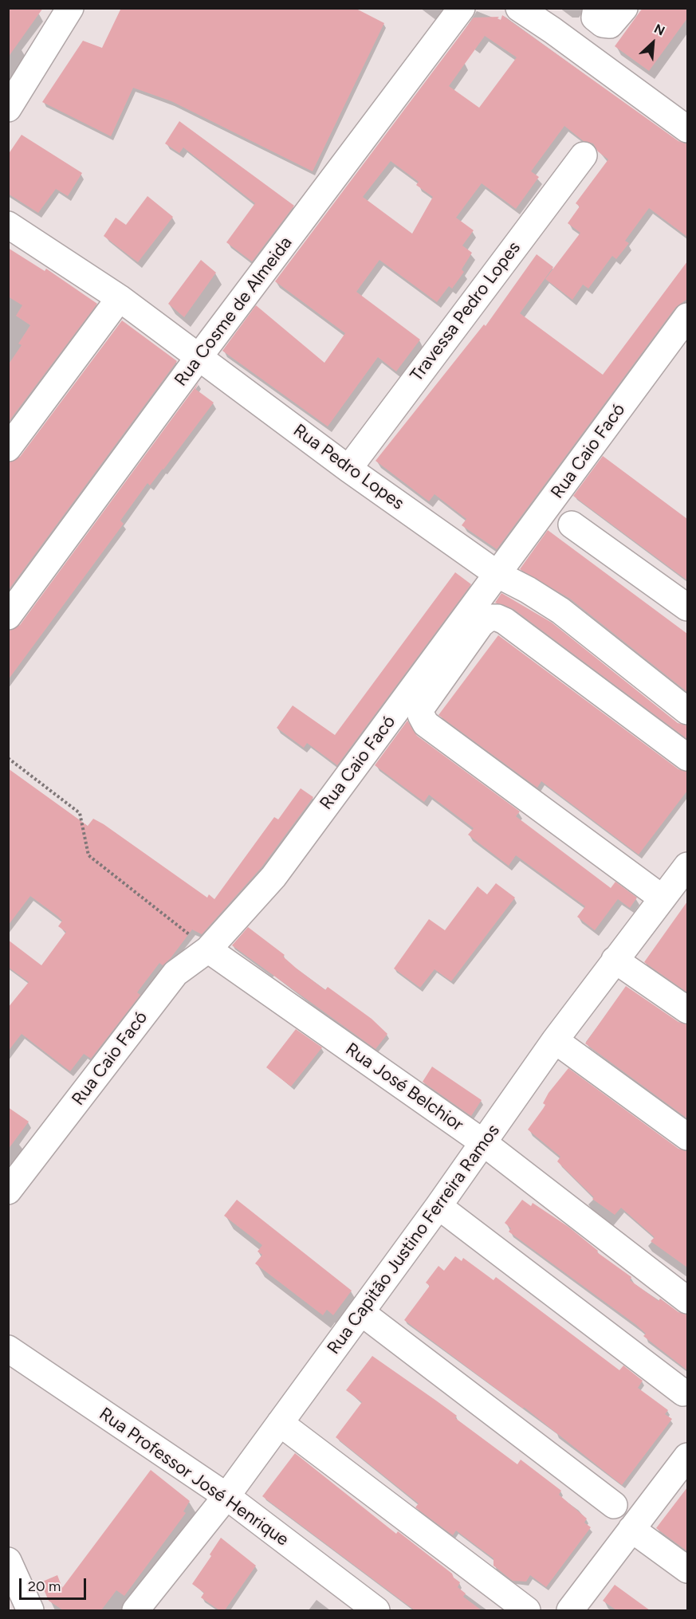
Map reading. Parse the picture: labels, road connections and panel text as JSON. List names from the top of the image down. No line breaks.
{"streets":{"street":["Rua Cosme de Almeida","Travessa Pedro Lopes","Rua Caio Facó","Rua Pedro Lopes","Rua José Belchior","Rua Capitão Justino Ferreira Ramos","Rua Professor José Henrique"]},"crossings":[["Rua Cosme de Almeida","Rua Pedro Lopes"],["Travessa Pedro Lopes","Rua Pedro Lopes"],["Rua Caio Facó","Rua Pedro Lopes"],["Rua Caio Facó","Rua José Belchior"],["Rua José Belchior","Rua Capitão Justino Ferreira Ramos"],["Rua Capitão Justino Ferreira Ramos","Rua Professor José Henrique"]],"scale_bar":"20 m","north":"top right"}
